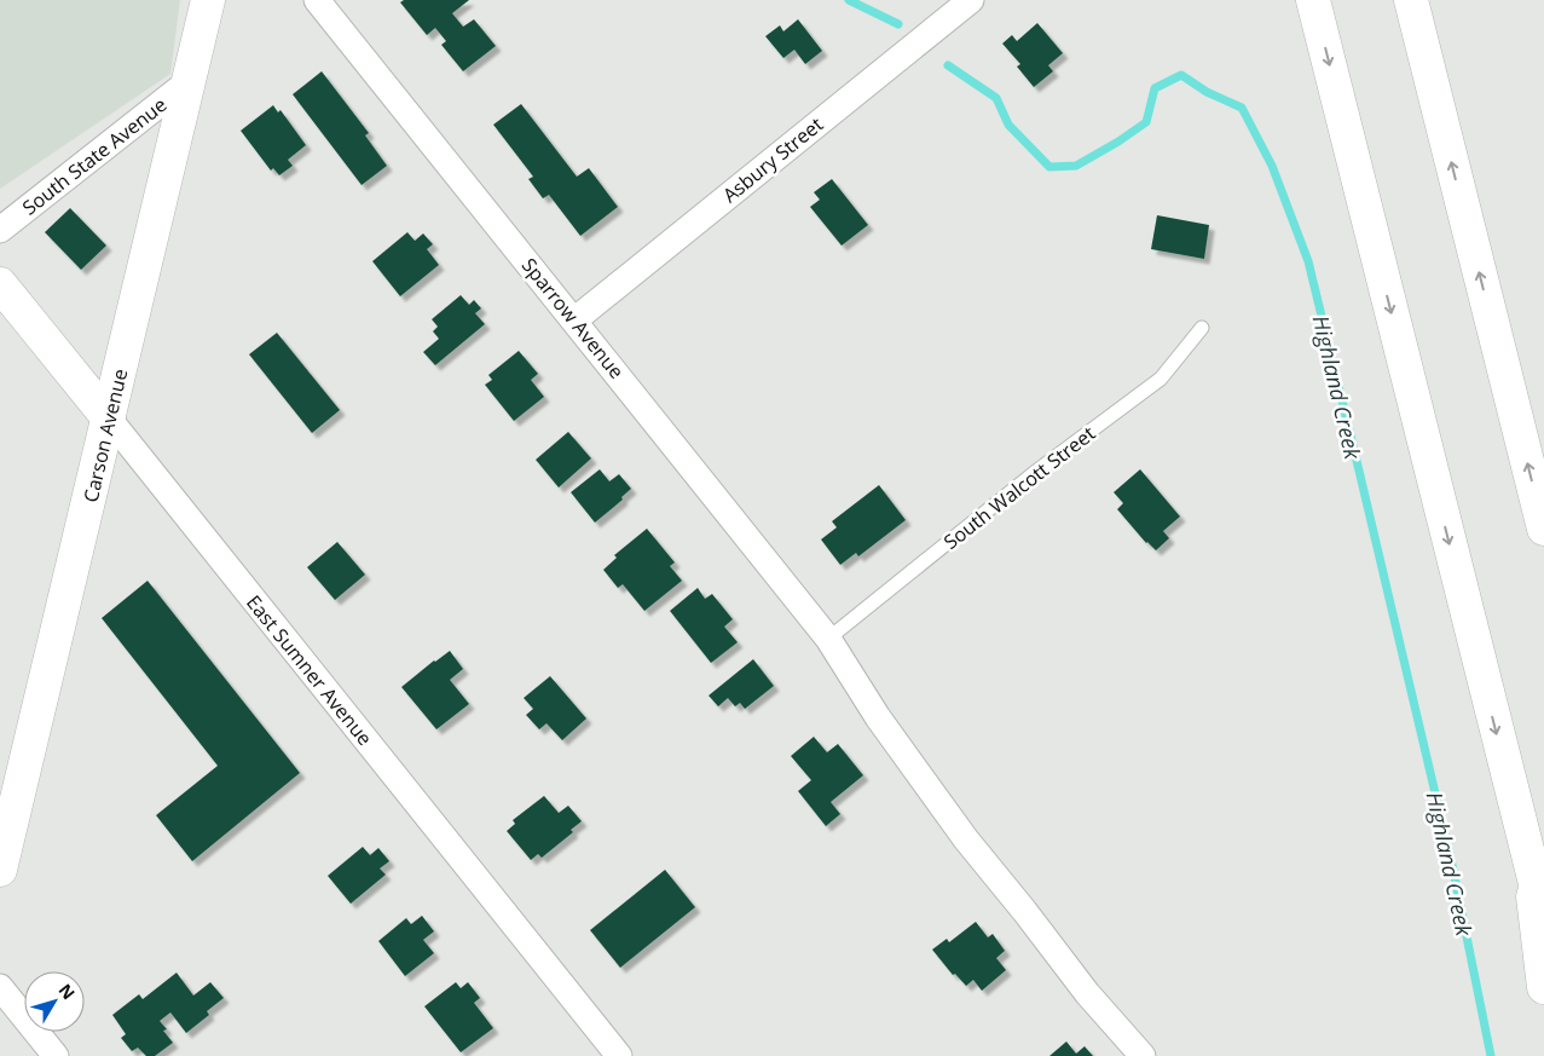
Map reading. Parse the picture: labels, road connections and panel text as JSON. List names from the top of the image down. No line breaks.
{"streets":{"main road":["Carson Avenue","East Sumner Avenue"],"street":["South State Avenue","Asbury Street","Sparrow Avenue"],"lane":["South Walcott Street"]},"crossings":[["South State Avenue","Carson Avenue"],["Asbury Street","Sparrow Avenue"],["Sparrow Avenue","South Walcott Street"],["Carson Avenue","East Sumner Avenue"]],"water":["Highland Creek"],"north":"top right"}
